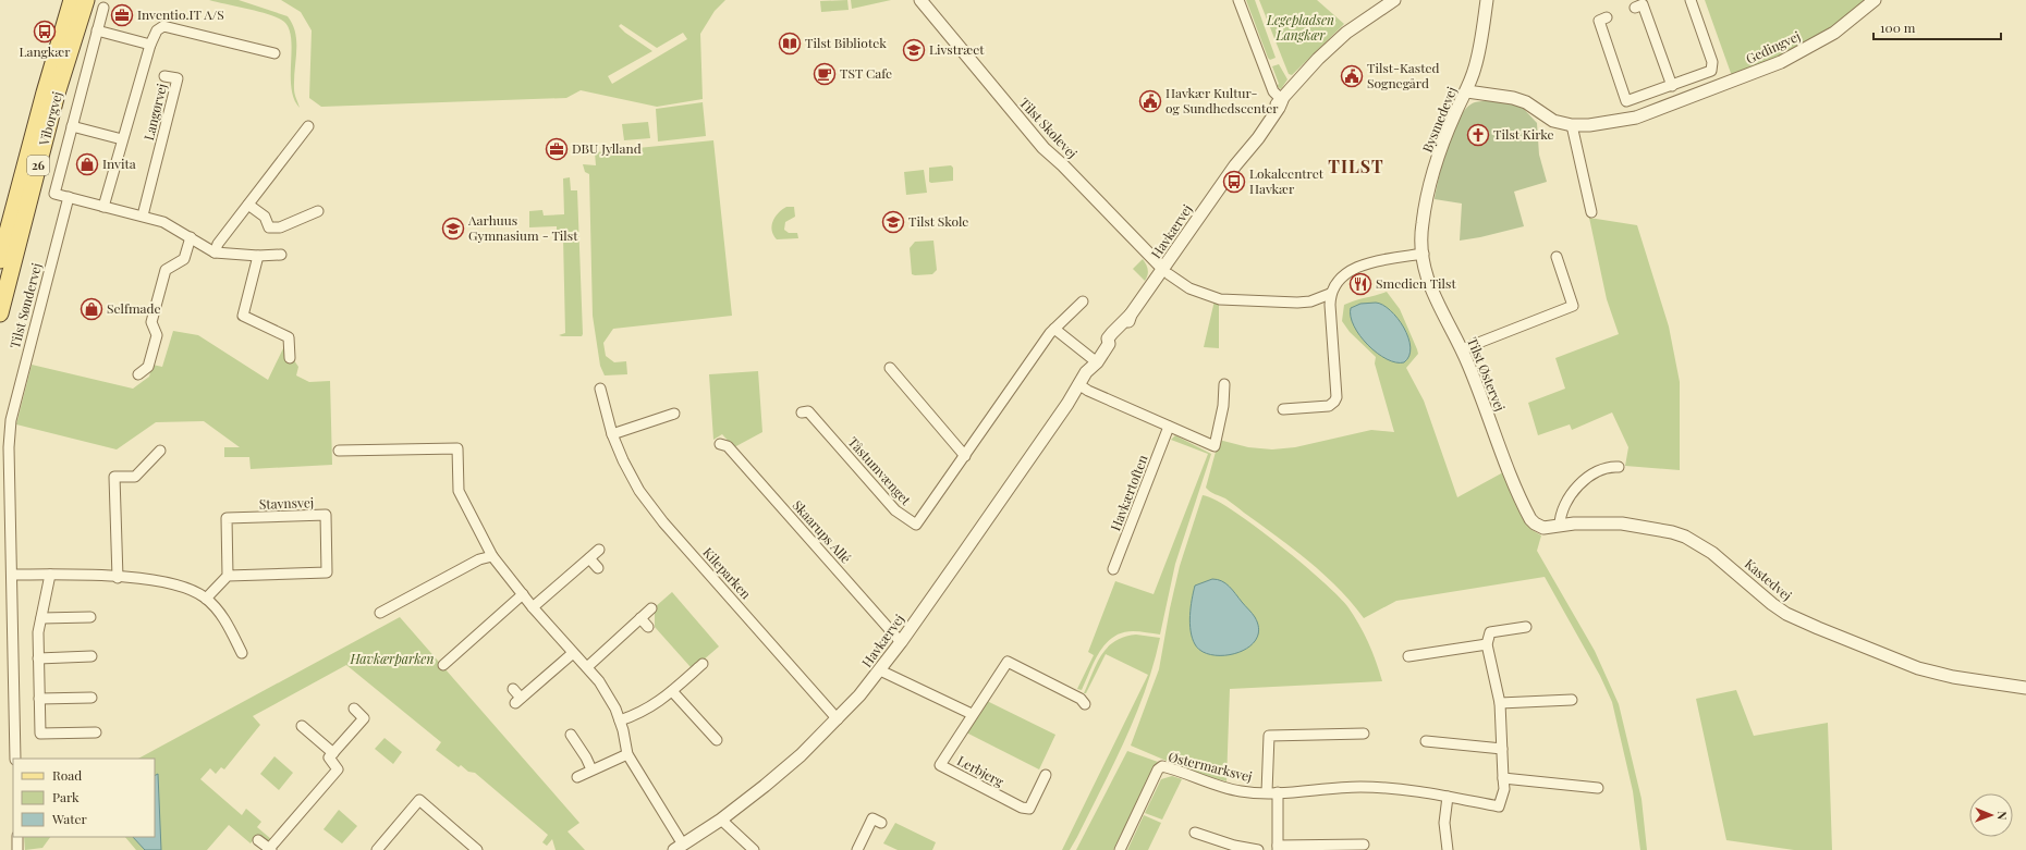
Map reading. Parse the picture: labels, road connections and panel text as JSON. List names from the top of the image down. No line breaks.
{"streets":{"main road":["Viborgvej","26"],"street":["Gedingvej","Langørvej","Bysmedevej","Tilst Skolevej","Havkærvej","Tilst Søndervej","Tilst Østervej","Tåstumvænget","Havkærtoften","Stavnsvej","Skaarups Allé","Kileparken","Kastedvej","Østermarksvej","Lerbjerg"]},"crossings":[["Gedingvej","Bysmedevej"],["Bysmedevej","Tilst Østervej"],["Tilst Skolevej","Havkærvej"],["Havkærvej","Skaarups Allé"],["Havkærvej","Kileparken"],["Tilst Østervej","Kastedvej"]],"districts":["TILST"],"parks":["Legepladsen Langkær","Havkærparken"],"places":{"office":["Inventio.IT A/S","DBU Jylland"],"bus stop":["Langkær","Lokalcentret Havkær"],"library":["Tilst Bibliotek"],"school or university":["Livstræet","Tilst Skole","Aarhuus Gymnasium - Tilst"],"cafe":["TST Cafe"],"public building":["Tilst-Kasted Sognegård","Havkær Kultur- og Sundhedscenter"],"church":["Tilst Kirke"],"shop":["Invita","Selfmade"],"restaurant":["Smedien Tilst"]},"legend":["Road","Park","Water"],"scale_bar":"100 m","north":"right"}
